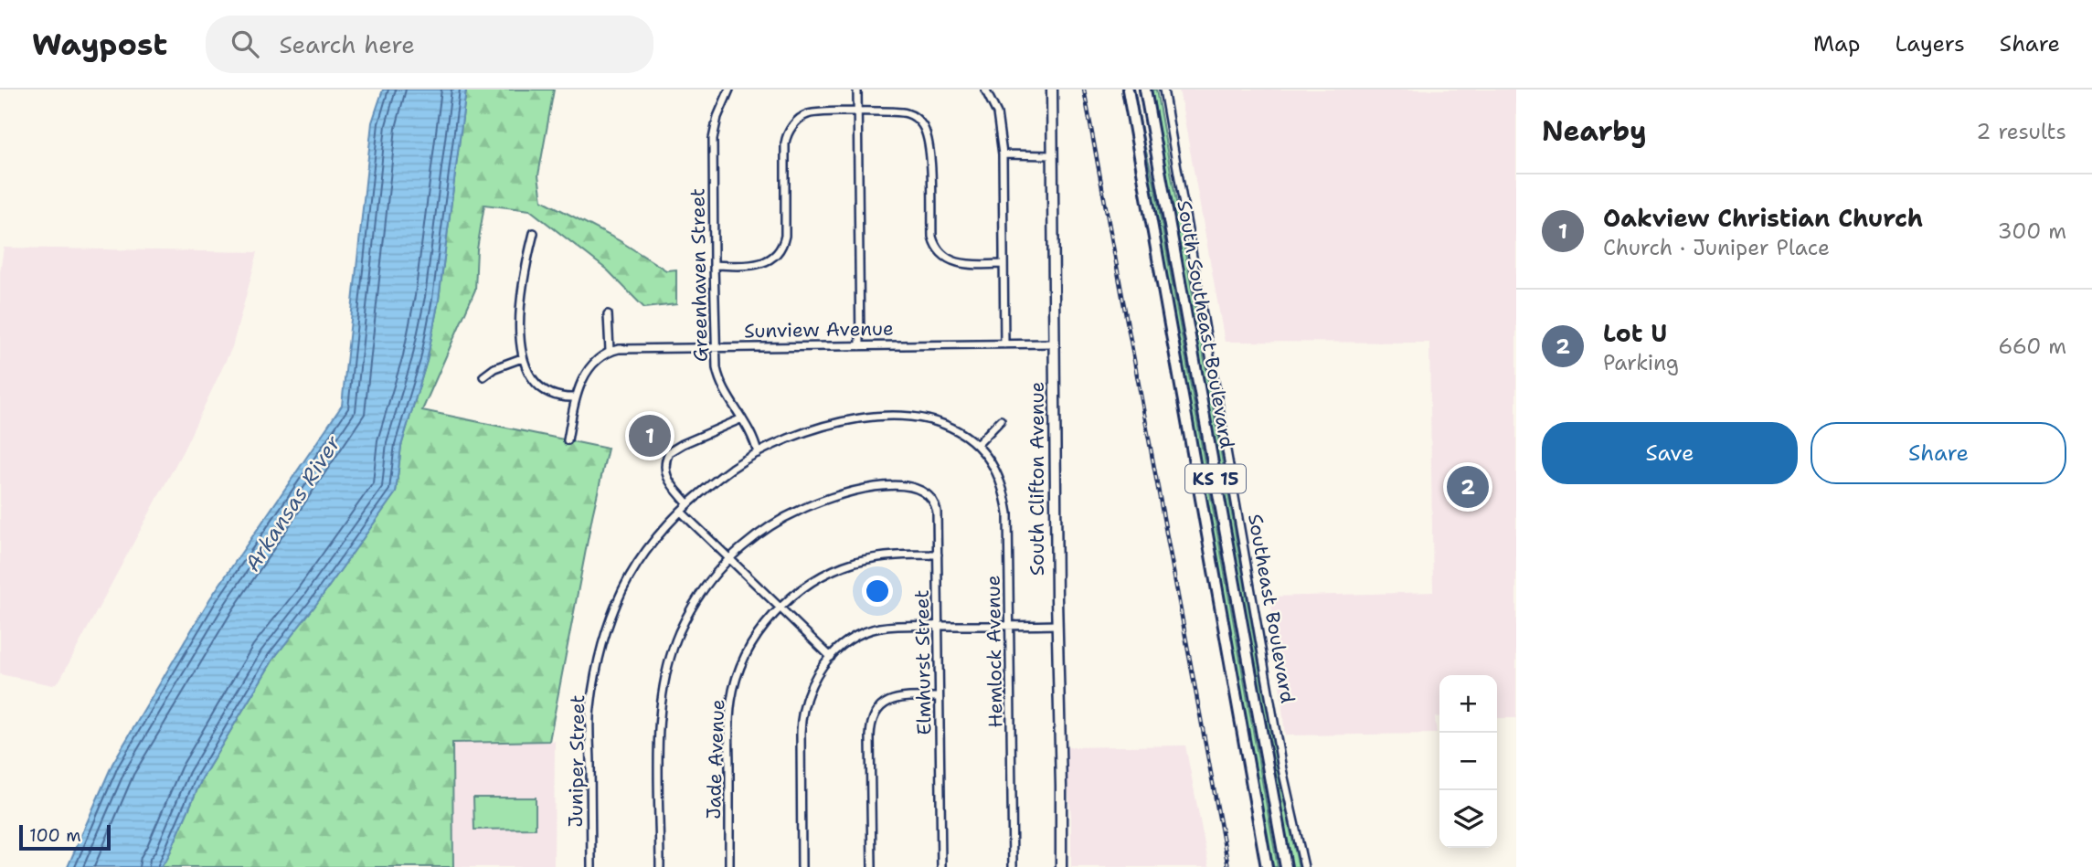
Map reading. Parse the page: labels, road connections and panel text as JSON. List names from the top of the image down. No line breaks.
{"streets":{"main road":["South Southeast Boulevard","KS 15"],"street":["Greenhaven Street","Sunview Avenue","South Clifton Avenue","Southeast Boulevard","Hemlock Avenue","Elmhurst Street","Jade Avenue","Juniper Street"]},"crossings":[["Greenhaven Street","Sunview Avenue"],["Greenhaven Street","Juniper Street"],["Sunview Avenue","South Clifton Avenue"],["Hemlock Avenue","Juniper Street"],["Elmhurst Street","Jade Avenue"]],"water":["Arkansas River"],"scale_bar":"100 m","page":{"header":"Waypost","search":"Search here","nav":["Map","Layers","Share"],"heading":["Nearby","2 results"],"list":[{"mark":"1","name":"Oakview Christian Church","note":"Church · Juniper Place","value":"300 m"},{"mark":"2","name":"Lot U","note":"Parking","value":"660 m"}],"buttons":["Save","Share"],"pins":["1","2"],"map_buttons":["+","−"],"scale":"100 m"}}
